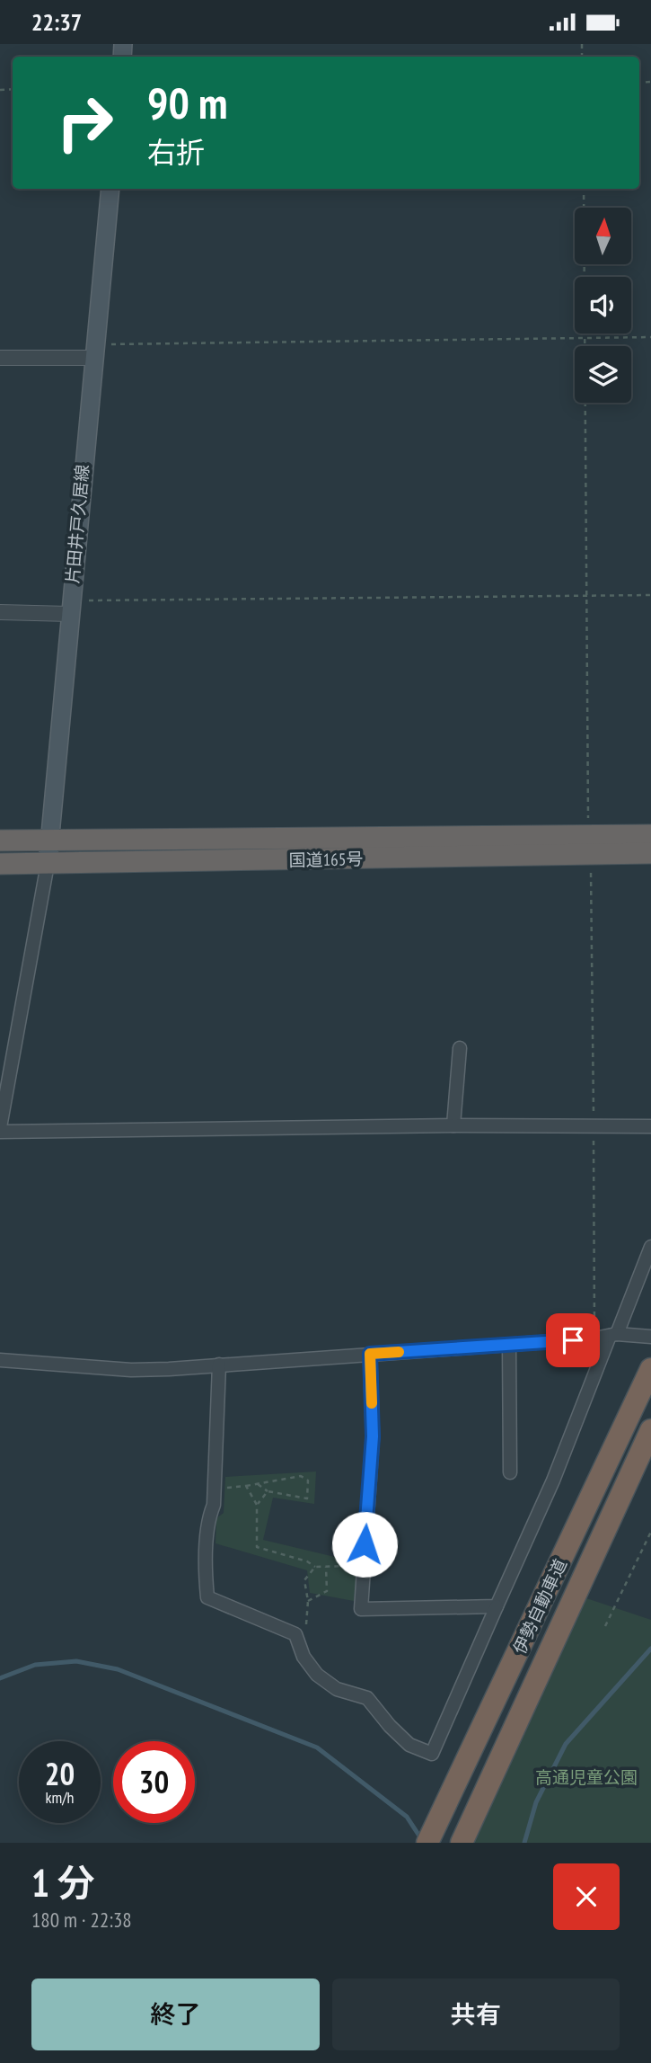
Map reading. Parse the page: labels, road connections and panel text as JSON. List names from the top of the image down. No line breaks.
{"streets":{"highway":["国道165号","伊勢自動車道"],"main road":["片田井戸久居線"]},"crossings":[["片田井戸久居線","国道165号"]],"parks":["高通児童公園"],"north":"top","page":{"status":"22:37","turn":["90 m","右折"],"speed":"20 km/h","limit":"30","heading":["1 分","180 m · 22:38"],"buttons":["終了","共有"]}}
